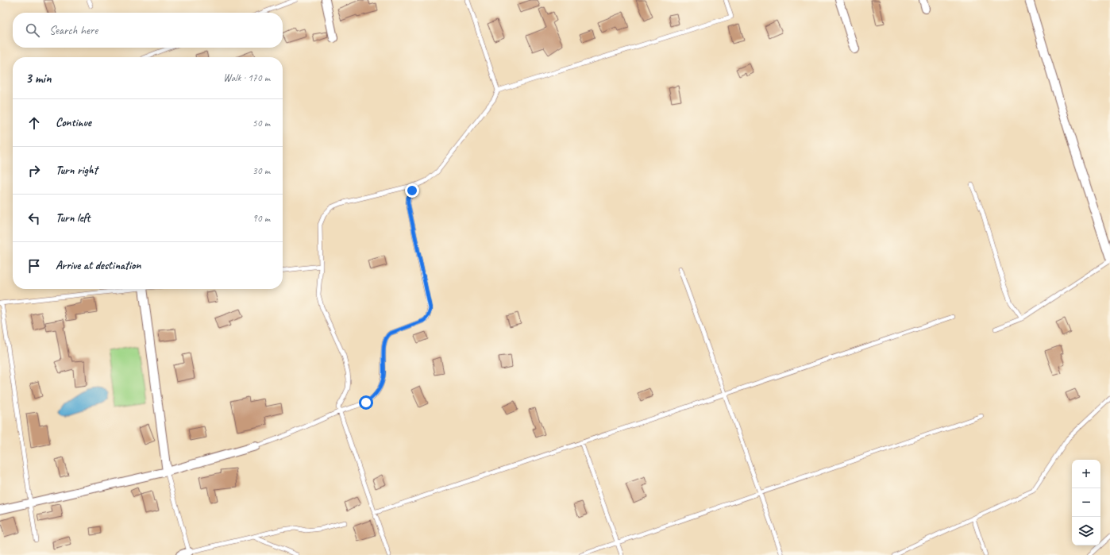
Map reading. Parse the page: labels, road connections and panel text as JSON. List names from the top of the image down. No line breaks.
{"page":{"search":"Search here","heading":["3 min","Walk · 170 m"],"list":[["Continue","50 m"],["Turn right","30 m"],["Turn left","90 m"],"Arrive at destination"],"map_buttons":["+","−"]}}
